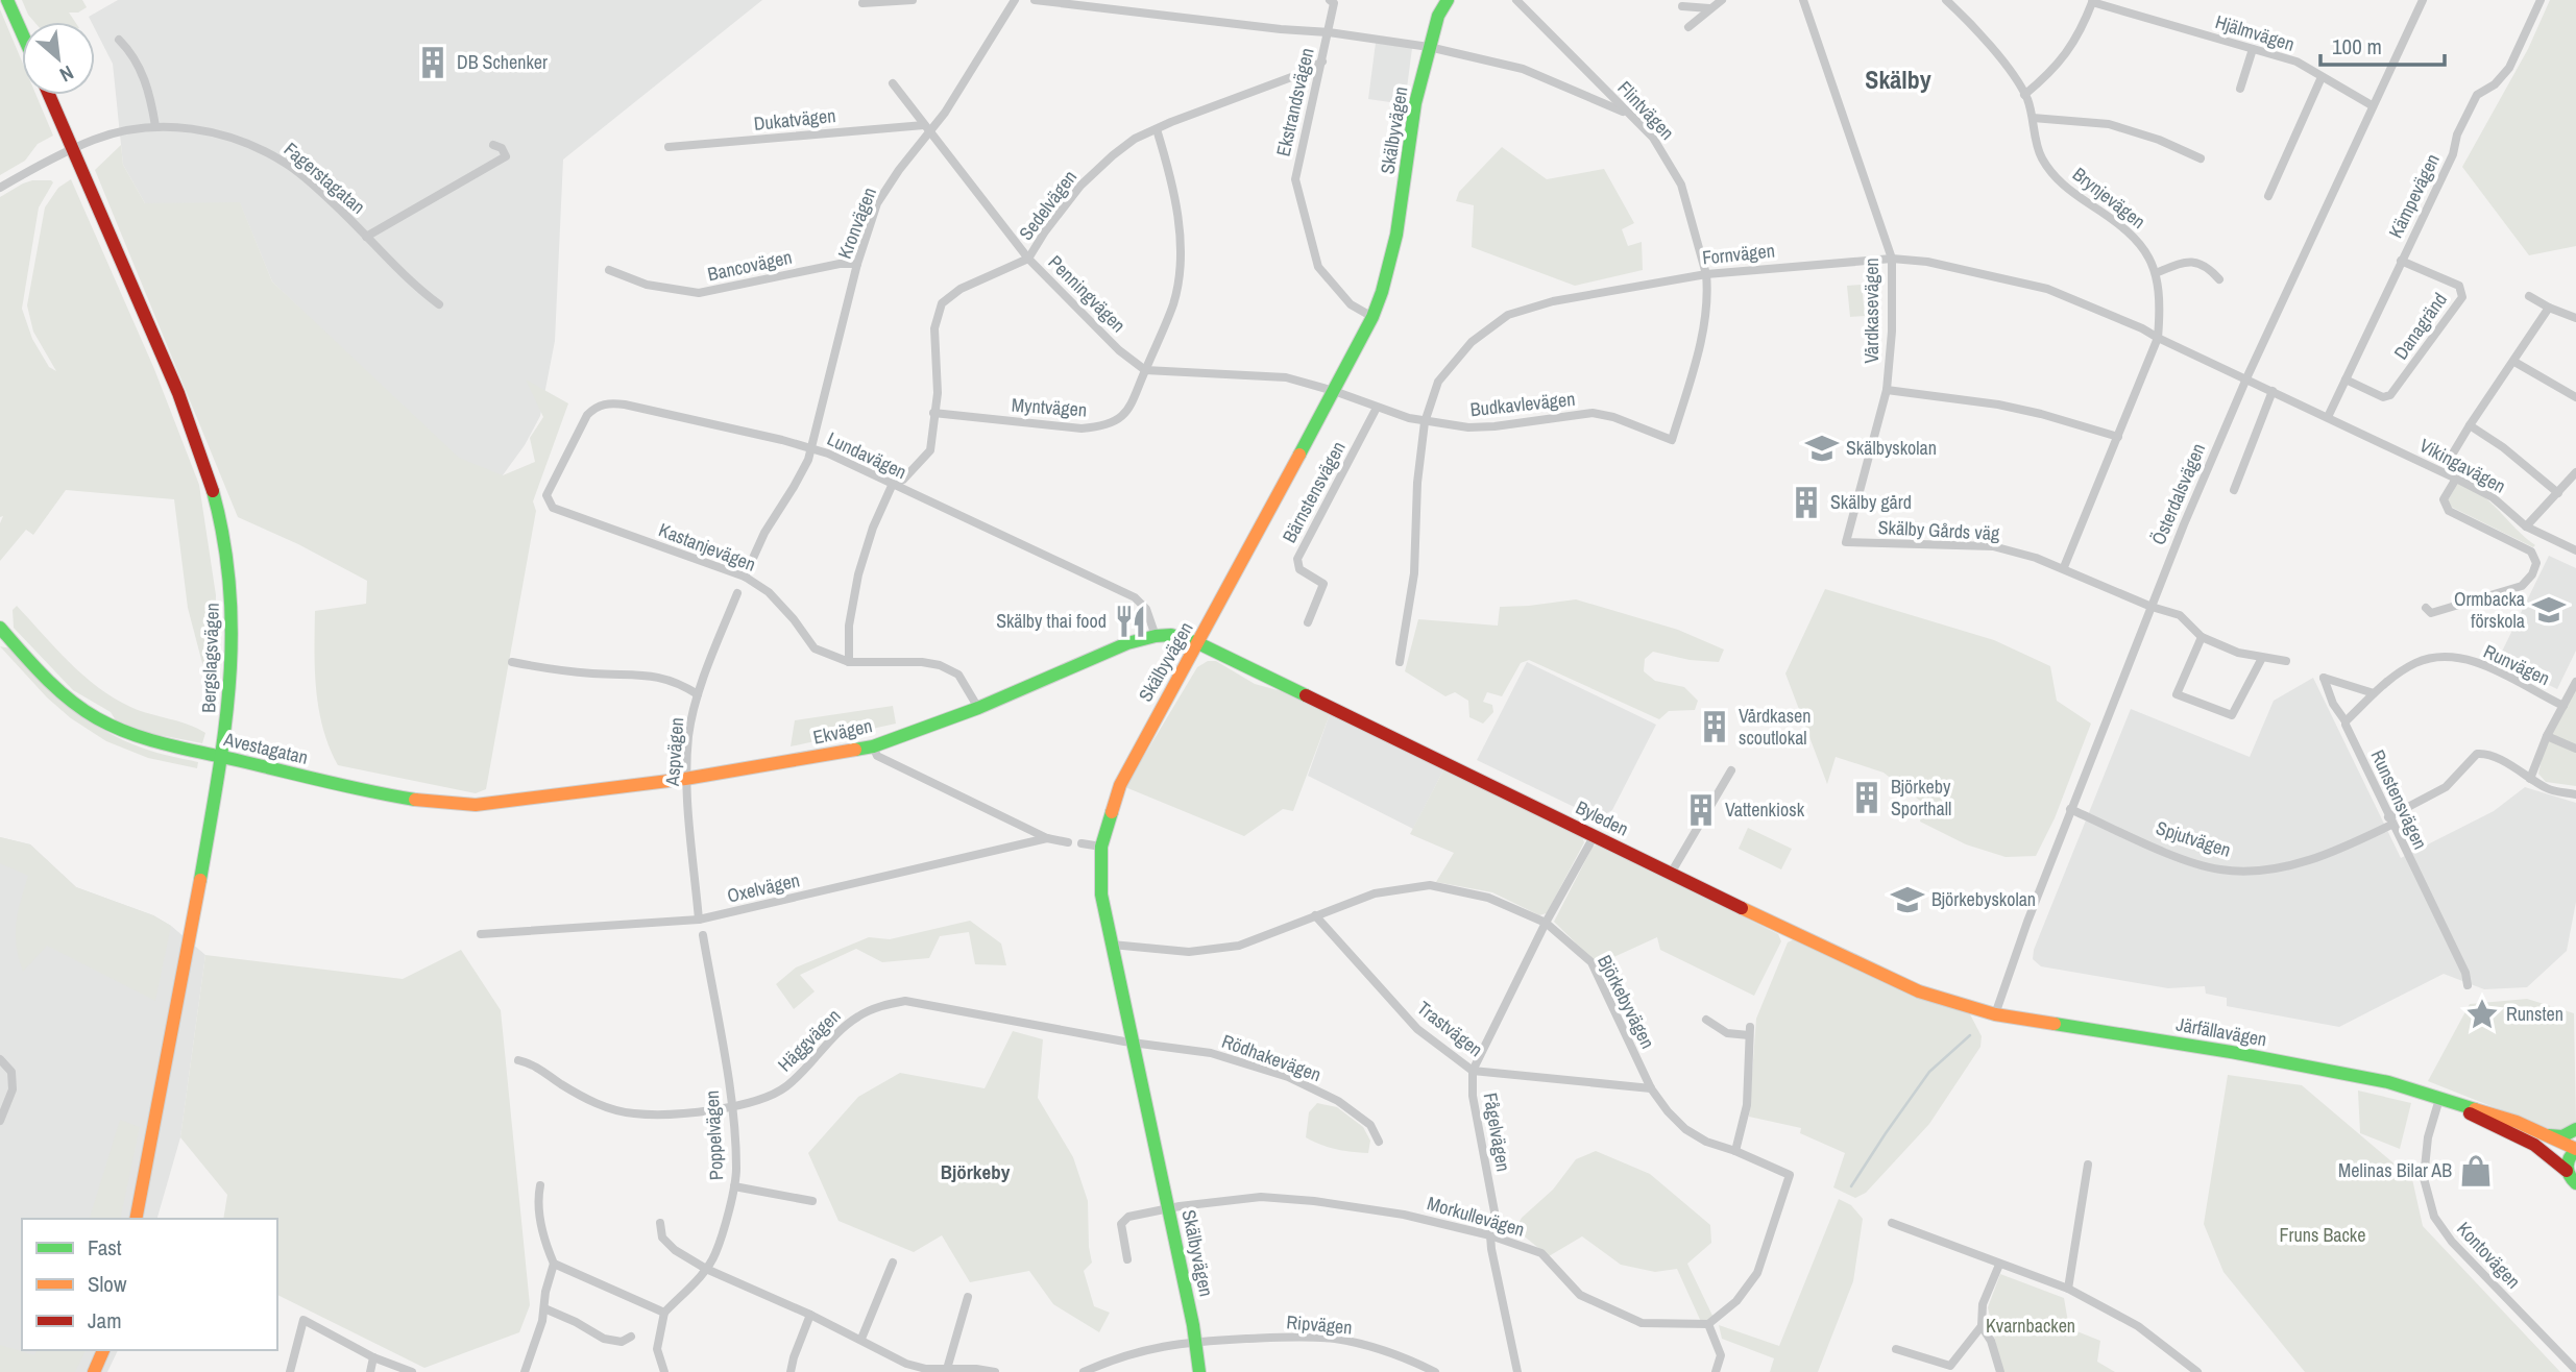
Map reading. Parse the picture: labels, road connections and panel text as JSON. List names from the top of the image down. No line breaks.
{"streets":{"street":["Hjälmvägen","Ekstrandsvägen","Flintvägen","Dukatvägen","Skälbyvägen","Fagerstagatan","Kämpevägen","Brynjevägen","Sedelvägen","Kronvägen","Fornvägen","Bancovägen","Penningvägen","Vårdkasevägen","Danagränd","Budkavlevägen","Myntvägen","Lundavägen","Vikingavägen","Bärnstensvägen","Österdalsvägen","Skälby Gårds väg","Kastanjevägen","Bergslagsvägen","Runvägen","Ekvägen","Avestagatan","Aspvägen","Runstensvägen","Byleden","Spjutvägen","Oxelvägen","Björkebyvägen","Trastvägen","Järfällavägen","Häggvägen","Rödhakevägen","Fågelvägen","Poppelvägen","Morkullevägen","Kontovägen","Ripvägen"]},"crossings":[["Hjälmvägen","Österdalsvägen"],["Ekstrandsvägen","Skälbyvägen"],["Ekstrandsvägen","Sedelvägen"],["Flintvägen","Fornvägen"],["Flintvägen","Budkavlevägen"],["Dukatvägen","Kronvägen"],["Dukatvägen","Penningvägen"],["Skälbyvägen","Budkavlevägen"],["Skälbyvägen","Ekvägen"],["Skälbyvägen","Byleden"],["Skälbyvägen","Björkebyvägen"],["Skälbyvägen","Häggvägen"],["Skälbyvägen","Rödhakevägen"],["Skälbyvägen","Morkullevägen"],["Skälbyvägen","Ripvägen"],["Fagerstagatan","Bergslagsvägen"],["Kämpevägen","Fornvägen"],["Kämpevägen","Danagränd"],["Kämpevägen","Vikingavägen"],["Brynjevägen","Fornvägen"],["Brynjevägen","Skälby Gårds väg"],["Sedelvägen","Penningvägen"],["Sedelvägen","Myntvägen"],["Sedelvägen","Lundavägen"],["Kronvägen","Bancovägen"],["Kronvägen","Penningvägen"],["Kronvägen","Lundavägen"],["Kronvägen","Kastanjevägen"],["Fornvägen","Vårdkasevägen"],["Fornvägen","Budkavlevägen"],["Fornvägen","Vikingavägen"],["Fornvägen","Österdalsvägen"],["Penningvägen","Myntvägen"],["Vårdkasevägen","Skälby Gårds väg"],["Budkavlevägen","Bärnstensvägen"],["Lundavägen","Kastanjevägen"],["Lundavägen","Ekvägen"],["Österdalsvägen","Skälby Gårds väg"],["Österdalsvägen","Byleden"],["Österdalsvägen","Spjutvägen"],["Österdalsvägen","Järfällavägen"],["Kastanjevägen","Ekvägen"],["Bergslagsvägen","Avestagatan"],["Runvägen","Runstensvägen"],["Ekvägen","Avestagatan"],["Ekvägen","Aspvägen"],["Ekvägen","Byleden"],["Aspvägen","Oxelvägen"],["Runstensvägen","Spjutvägen"],["Byleden","Järfällavägen"],["Byleden","Fågelvägen"],["Björkebyvägen","Trastvägen"],["Björkebyvägen","Fågelvägen"],["Björkebyvägen","Morkullevägen"],["Trastvägen","Fågelvägen"],["Järfällavägen","Kontovägen"],["Häggvägen","Rödhakevägen"],["Häggvägen","Poppelvägen"],["Fågelvägen","Morkullevägen"]],"districts":["Skälby","Björkeby"],"parks":["Fruns Backe","Kvarnbacken"],"places":{"building":["DB Schenker","Skälby gård","Vårdkasen scoutlokal","Björkeby Sporthall","Vattenkiosk"],"school or university":["Skälbyskolan","Ormbacka förskola","Björkebyskolan"],"restaurant":["Skälby thai food"],"place":["Runsten"],"shop":["Melinas Bilar AB"]},"legend":["Fast","Slow","Jam"],"scale_bar":"100 m","north":"bottom right"}
